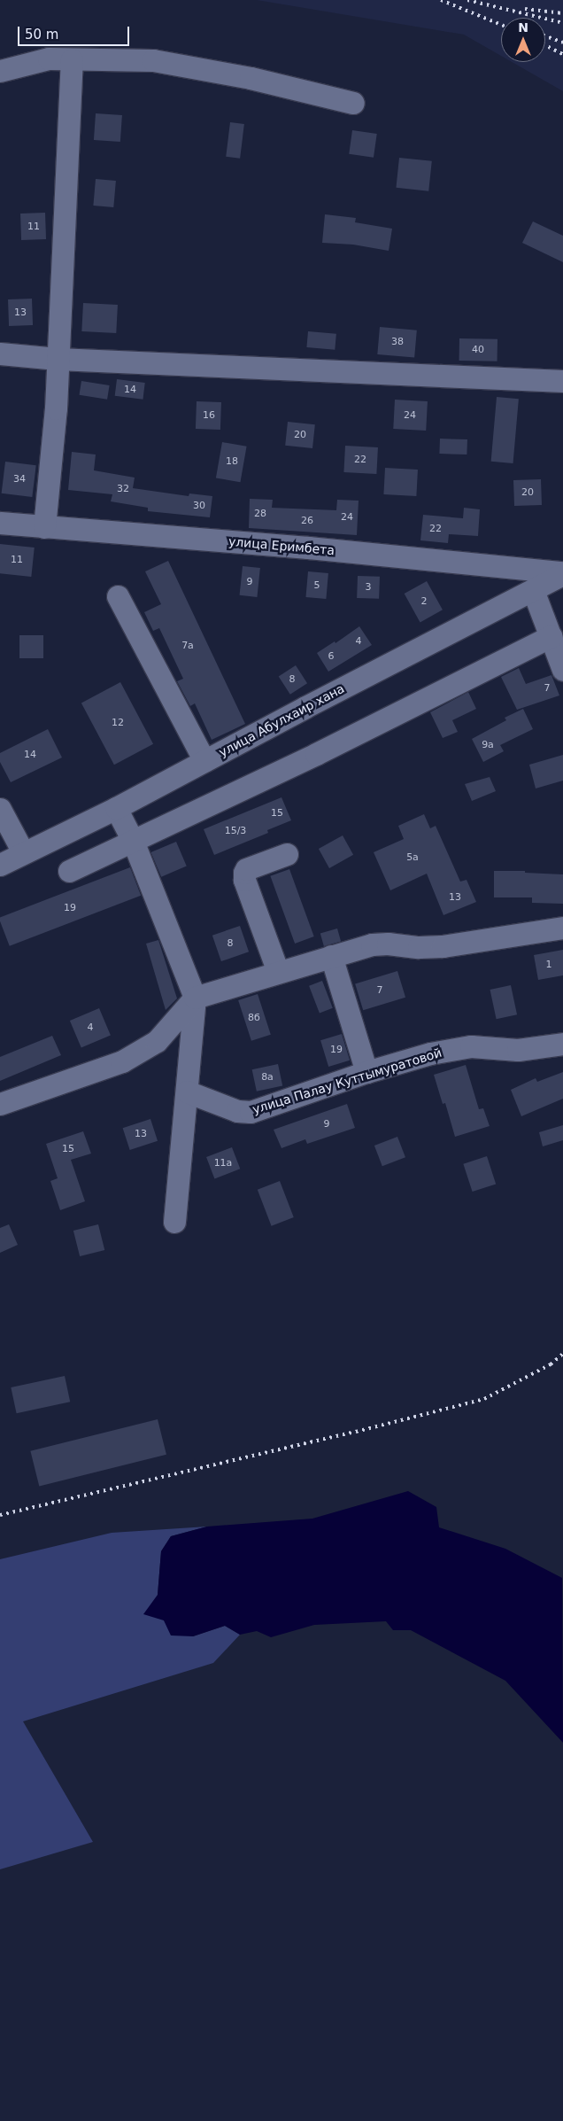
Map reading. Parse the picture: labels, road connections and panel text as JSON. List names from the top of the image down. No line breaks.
{"streets":{"street":["улица Еримбета","улица Абулхаир хана","улица Палау Куттымуратовой"]},"crossings":[["улица Еримбета","улица Абулхаир хана"]],"house_numbers":["11","13","38","40","14","16","24","20","22","18","34","32","20","30","28","24","26","22","11","9","5","3","2","4","7а","6","8","7","12","9а","14","15","15/3","5а","13","19","8","1","7","8б","4","19","8а","9","13","15","11а"],"scale_bar":"50 m","north":"top"}
